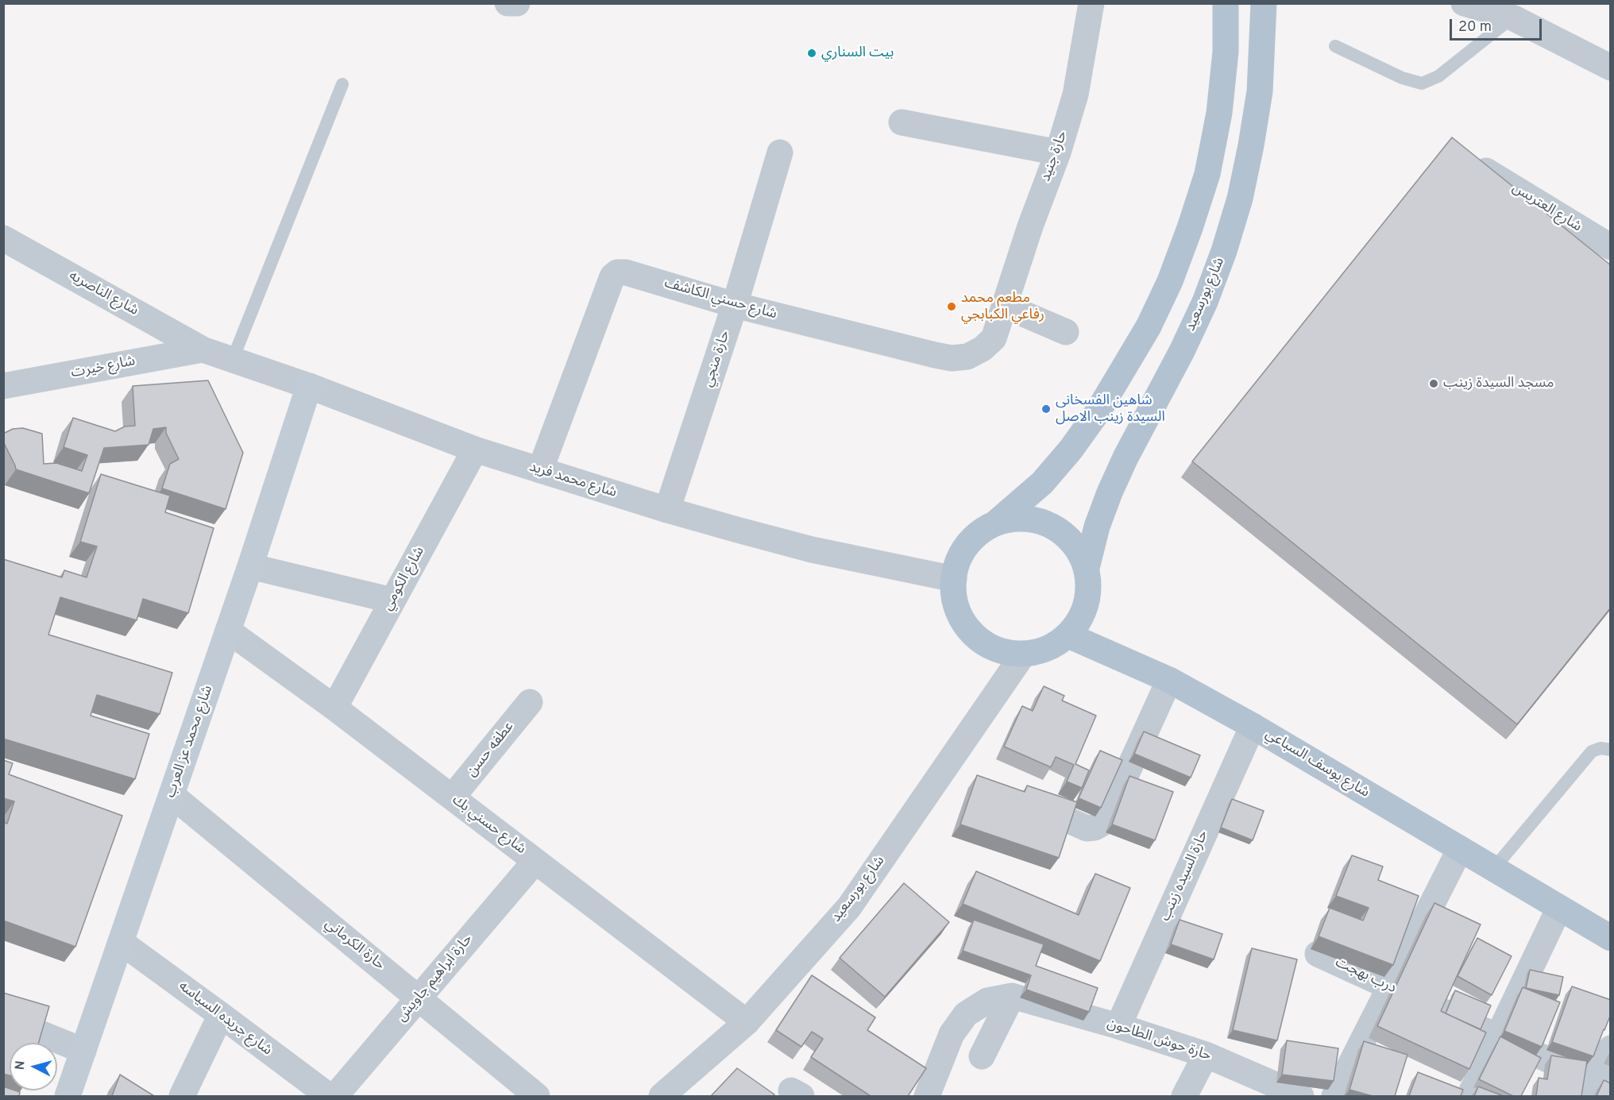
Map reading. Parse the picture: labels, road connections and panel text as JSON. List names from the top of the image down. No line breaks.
{"streets":{"main road":["شارع بورسعيد","شارع محمد عز العرب","شارع يوسف السباعي"],"street":["حارة جنيد","شارع العتريس","شارع الناصريه","شارع حسني الكاشف","حارة منجي","شارع خيرت","شارع محمد فريد","شارع الكومي","عطفه حسن","شارع حسني بك","حارة السيده زينب","حارة الكرماني","درب بهجت","حارة ابراهيم جاويش","شارع جريده السياسه","حارة حوش الطاحون"]},"crossings":[["حارة جنيد","شارع حسني الكاشف"],["شارع الناصريه","شارع خيرت"],["شارع الناصريه","شارع محمد فريد"],["شارع بورسعيد","شارع محمد فريد"],["شارع بورسعيد","شارع يوسف السباعي"],["شارع بورسعيد","شارع حسني بك"],["شارع حسني الكاشف","حارة منجي"],["شارع حسني الكاشف","شارع محمد فريد"],["حارة منجي","شارع محمد فريد"],["شارع خيرت","شارع محمد فريد"],["شارع محمد فريد","شارع الكومي"],["شارع محمد فريد","شارع محمد عز العرب"],["شارع محمد فريد","شارع يوسف السباعي"],["شارع الكومي","شارع حسني بك"],["شارع محمد عز العرب","شارع حسني بك"],["شارع محمد عز العرب","حارة الكرماني"],["شارع محمد عز العرب","شارع جريده السياسه"],["عطفه حسن","شارع حسني بك"],["شارع يوسف السباعي","حارة السيده زينب"],["شارع حسني بك","حارة ابراهيم جاويش"],["حارة السيده زينب","حارة حوش الطاحون"],["حارة الكرماني","حارة ابراهيم جاويش"]],"places":["بيت السناري","مطعم محمد رفاعي الكبابجي","مسجد السيدة زينب","شاهين الفسخانى السيدة زينب الاصل"],"scale_bar":"20 m","north":"left"}
